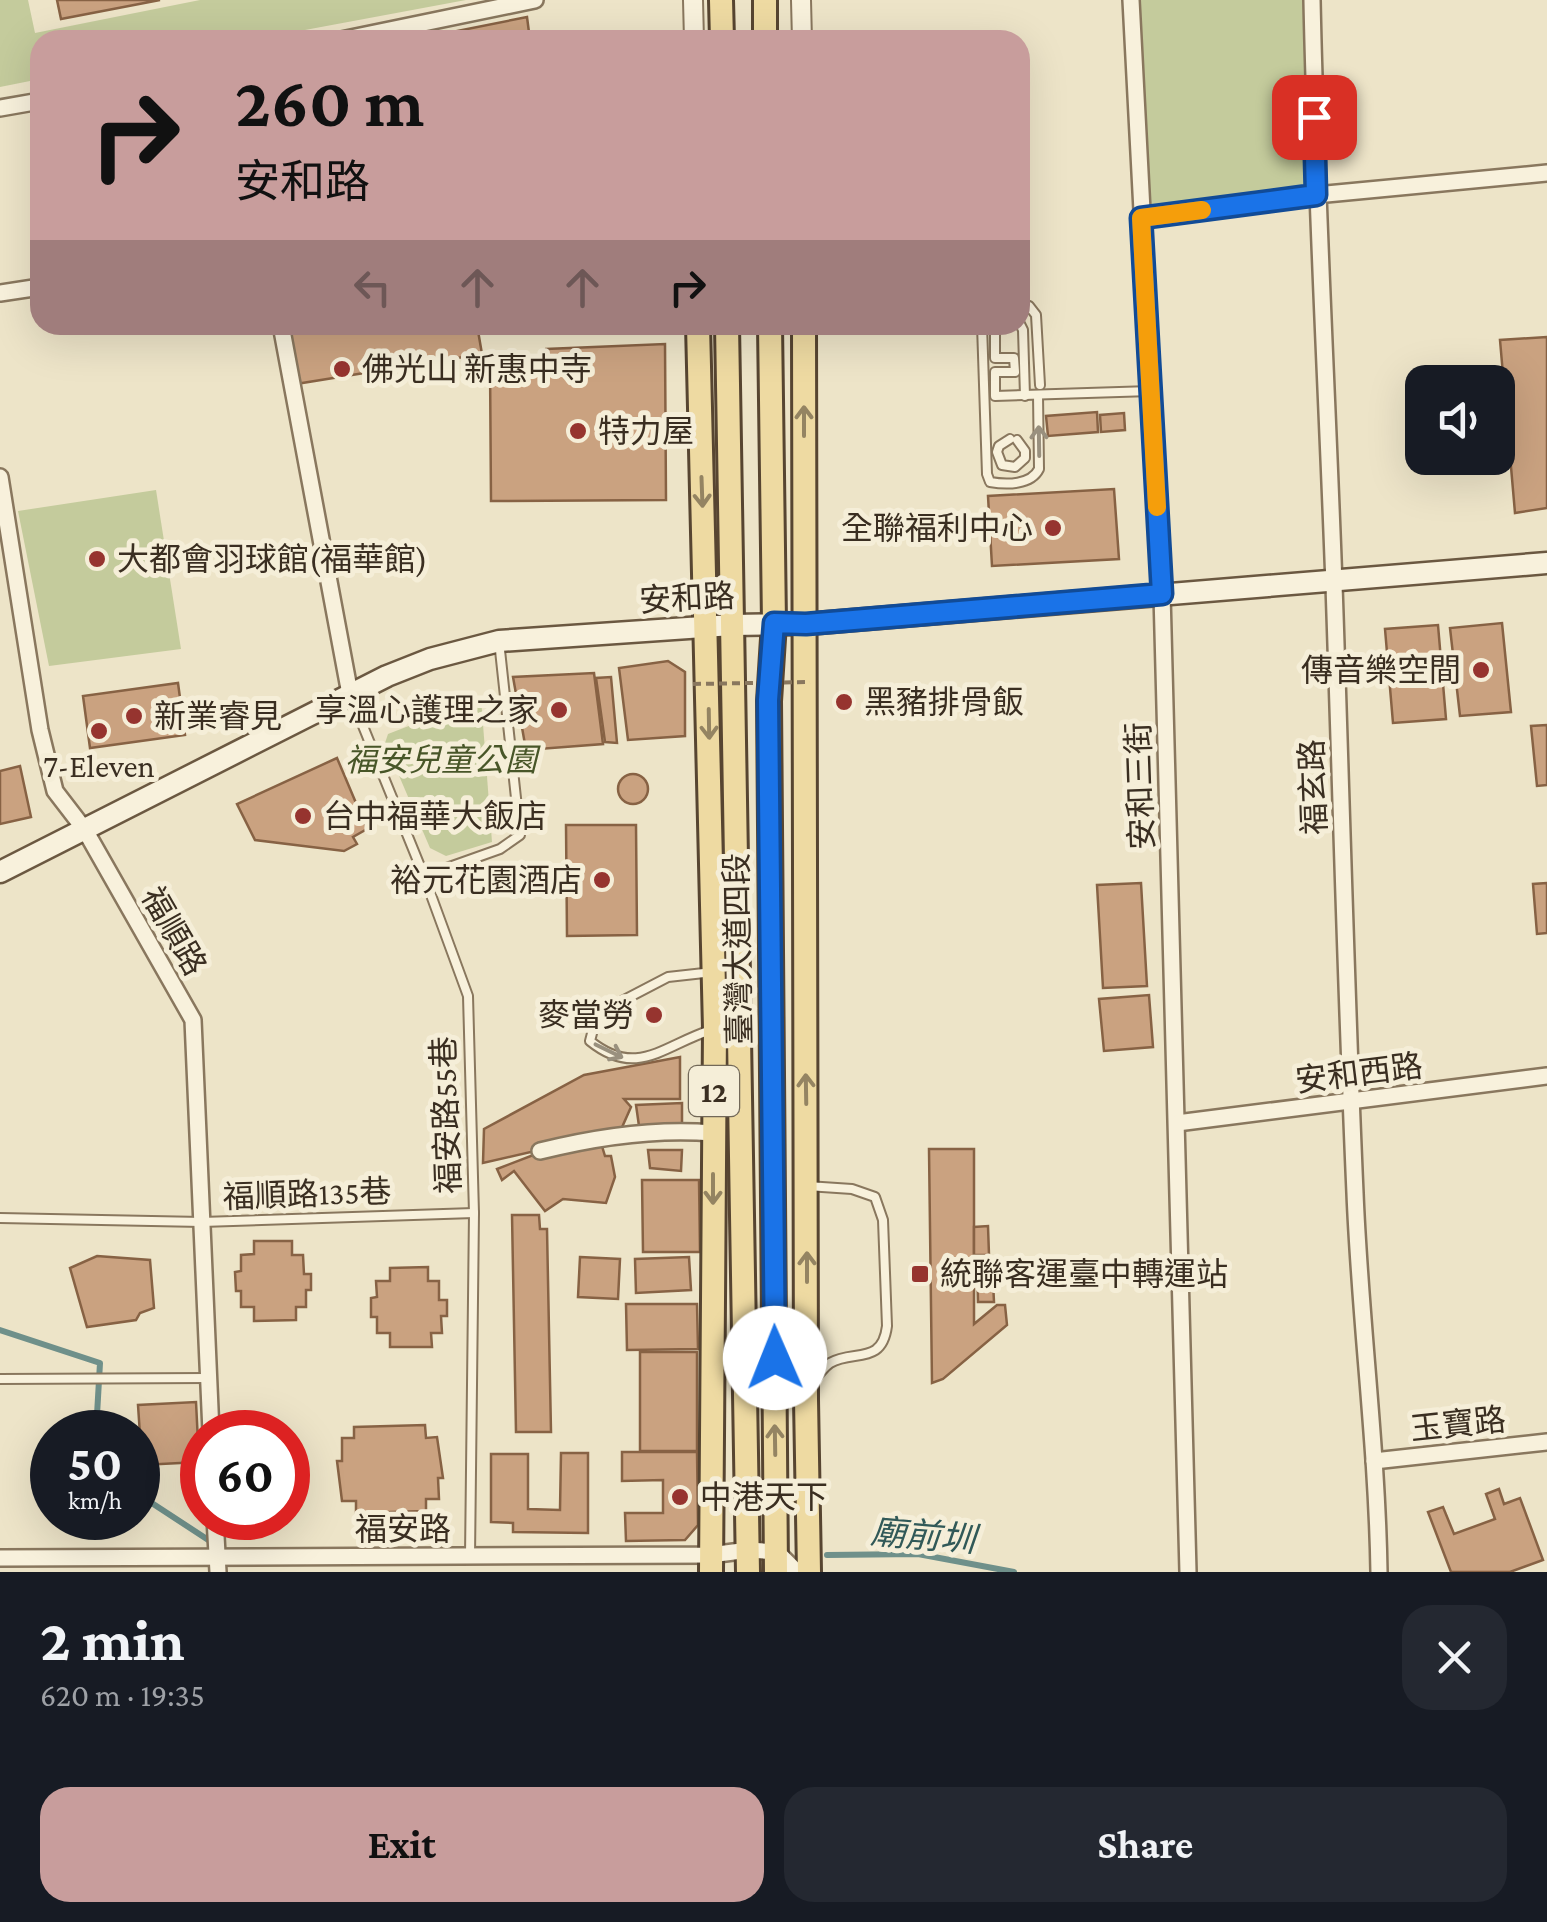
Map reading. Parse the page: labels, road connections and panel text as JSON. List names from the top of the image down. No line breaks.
{"streets":{"main road":["安和路","臺灣大道四段","12"],"street":["安和三街","福玄路","福順路","安和西路","玉寶路","福安路"],"lane":["福安路55巷","福順路135巷"]},"crossings":[["安和路","安和三街"],["安和路","福玄路"],["安和路","福順路"],["安和路","臺灣大道四段"],["安和路","福安路55巷"],["安和三街","安和西路"],["福玄路","安和西路"],["福玄路","玉寶路"],["福順路","福順路135巷"],["臺灣大道四段","福安路"],["福安路55巷","福順路135巷"],["福安路55巷","福安路"]],"water":["廟前圳"],"parks":["福安兒童公園"],"places":{"other":["佛光山 新惠中寺","特力屋","全聯福利中心","大都會羽球館(福華館)","傳音樂空間","黑豬排骨飯","享溫心護理之家","新業睿見","7-Eleven","台中福華大飯店","裕元花園酒店","麥當勞","中港天下"],"transit":["統聯客運臺中轉運站"]},"page":{"turn":["260 m","安和路"],"speed":"50 km/h","limit":"60","heading":["2 min","620 m · 19:35"],"buttons":["Exit","Share"]}}
